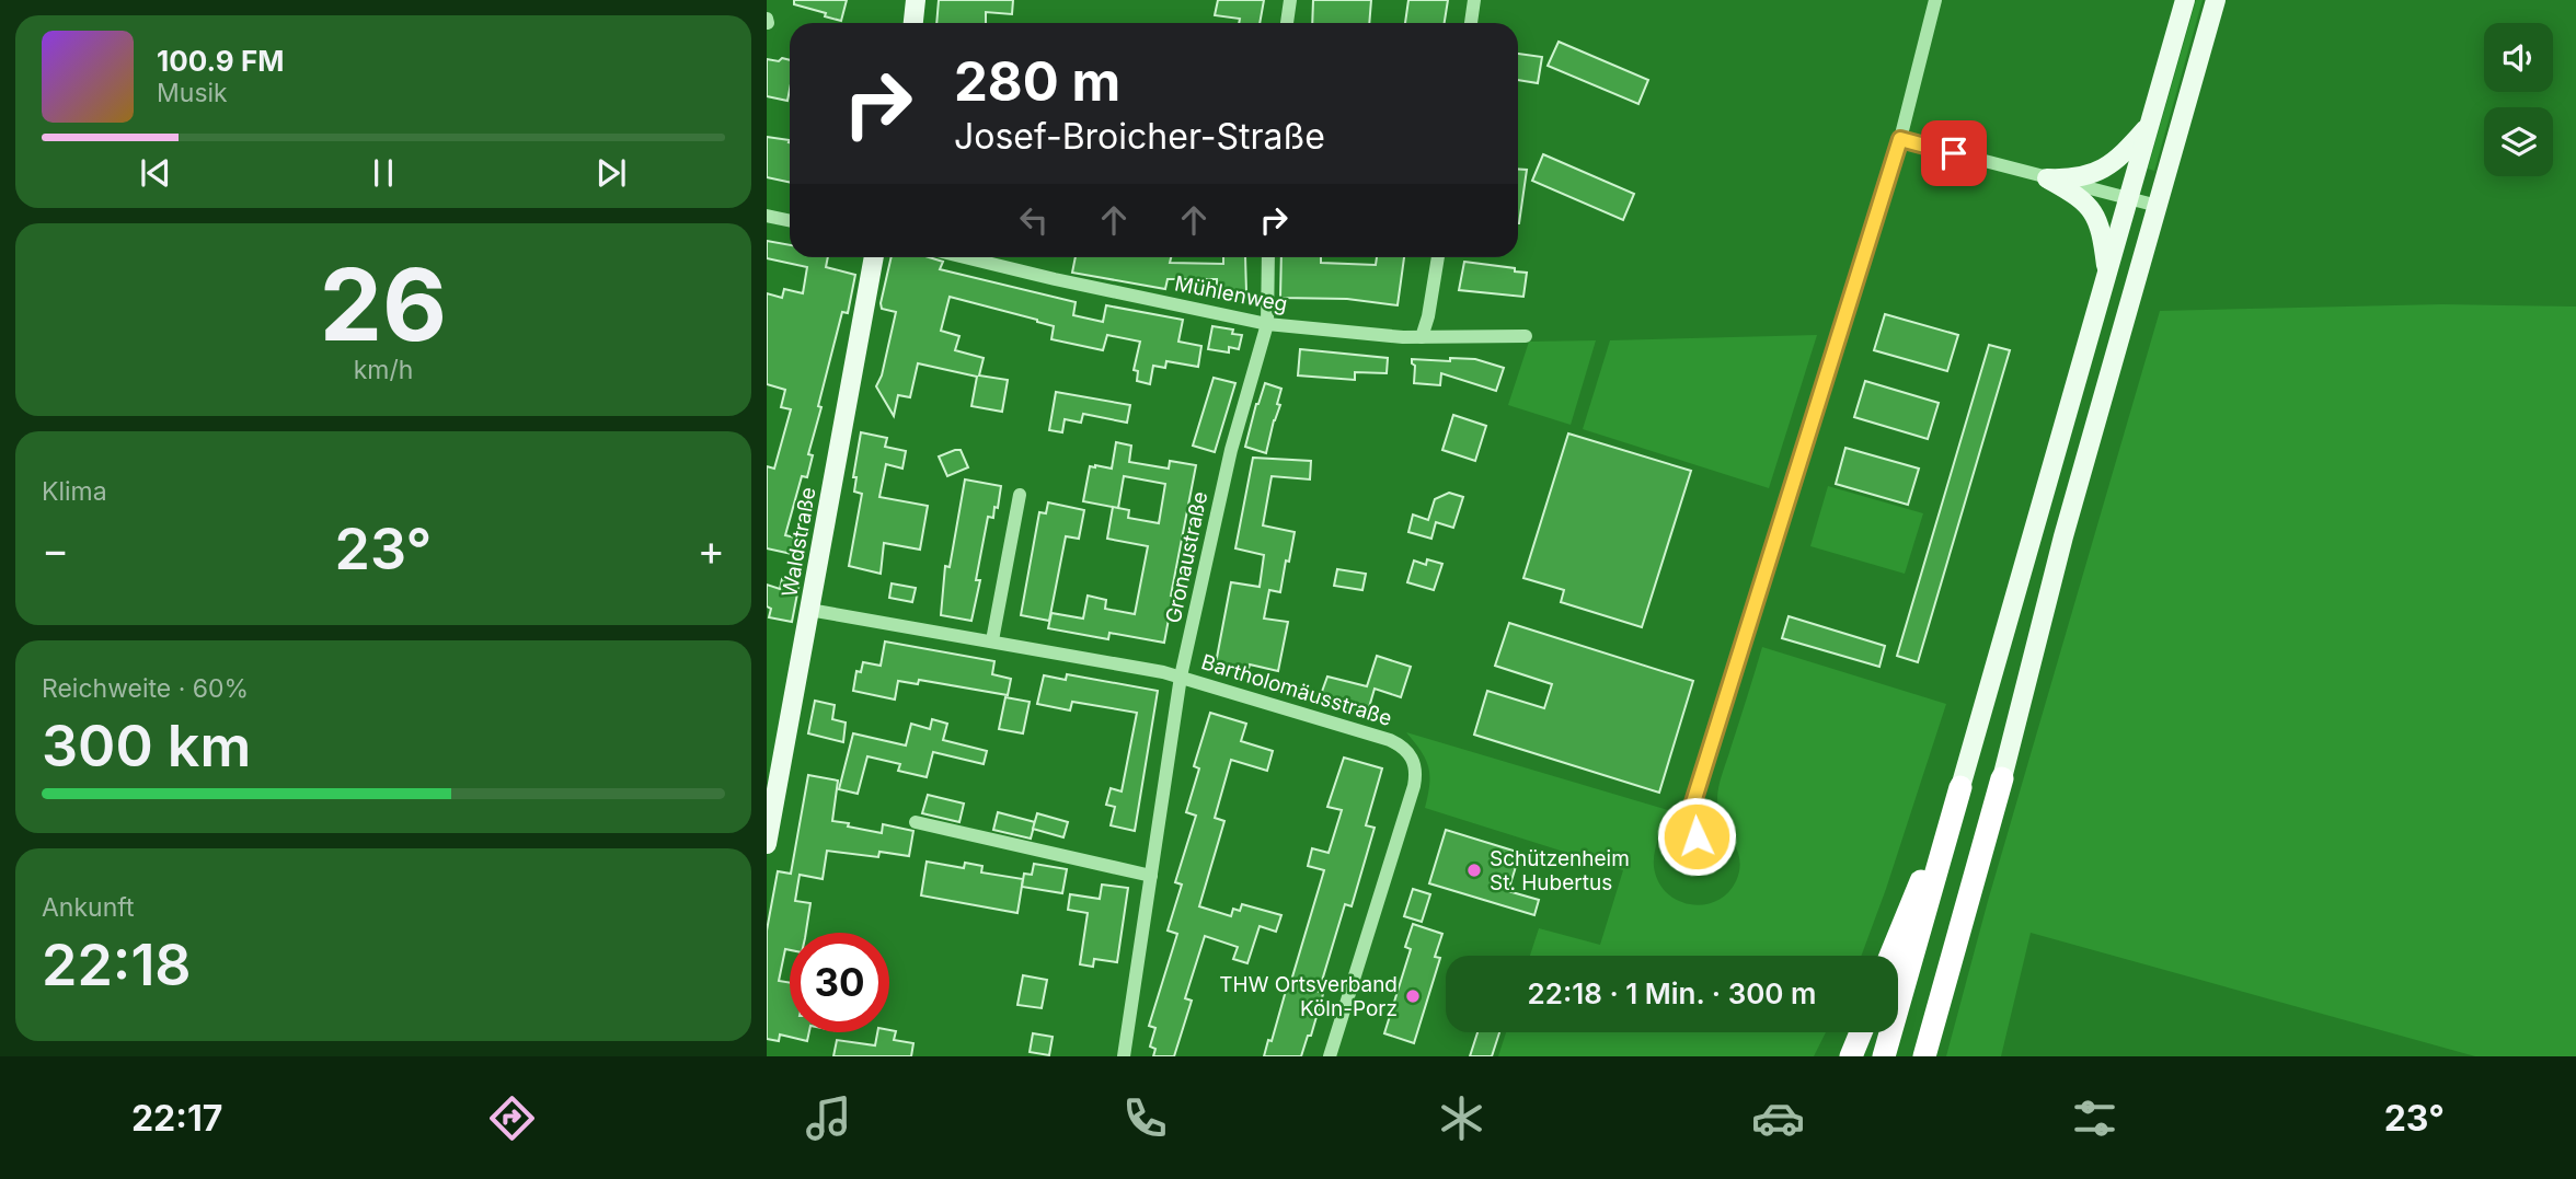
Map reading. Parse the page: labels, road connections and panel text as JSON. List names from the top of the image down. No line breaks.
{"streets":{"main road":["Waldstraße"],"street":["Mühlenweg","Gronaustraße","Bartholomäusstraße"]},"crossings":[["Mühlenweg","Gronaustraße"],["Waldstraße","Bartholomäusstraße"],["Gronaustraße","Bartholomäusstraße"]],"places":["Schützenheim St. Hubertus","THW Ortsverband Köln-Porz"],"page":{"turn":["280 m","Josef-Broicher-Straße"],"song":["100.9 FM","Musik"],"tile":[["26","km/h"],"Klima",["Reichweite · 60%","300 km"],["Ankunft","22:18"]],"heat":["−","23°","+"],"limit":"30","trip":"22:18 · 1 Min. · 300 m","tabs":["22:17","23°"]}}
